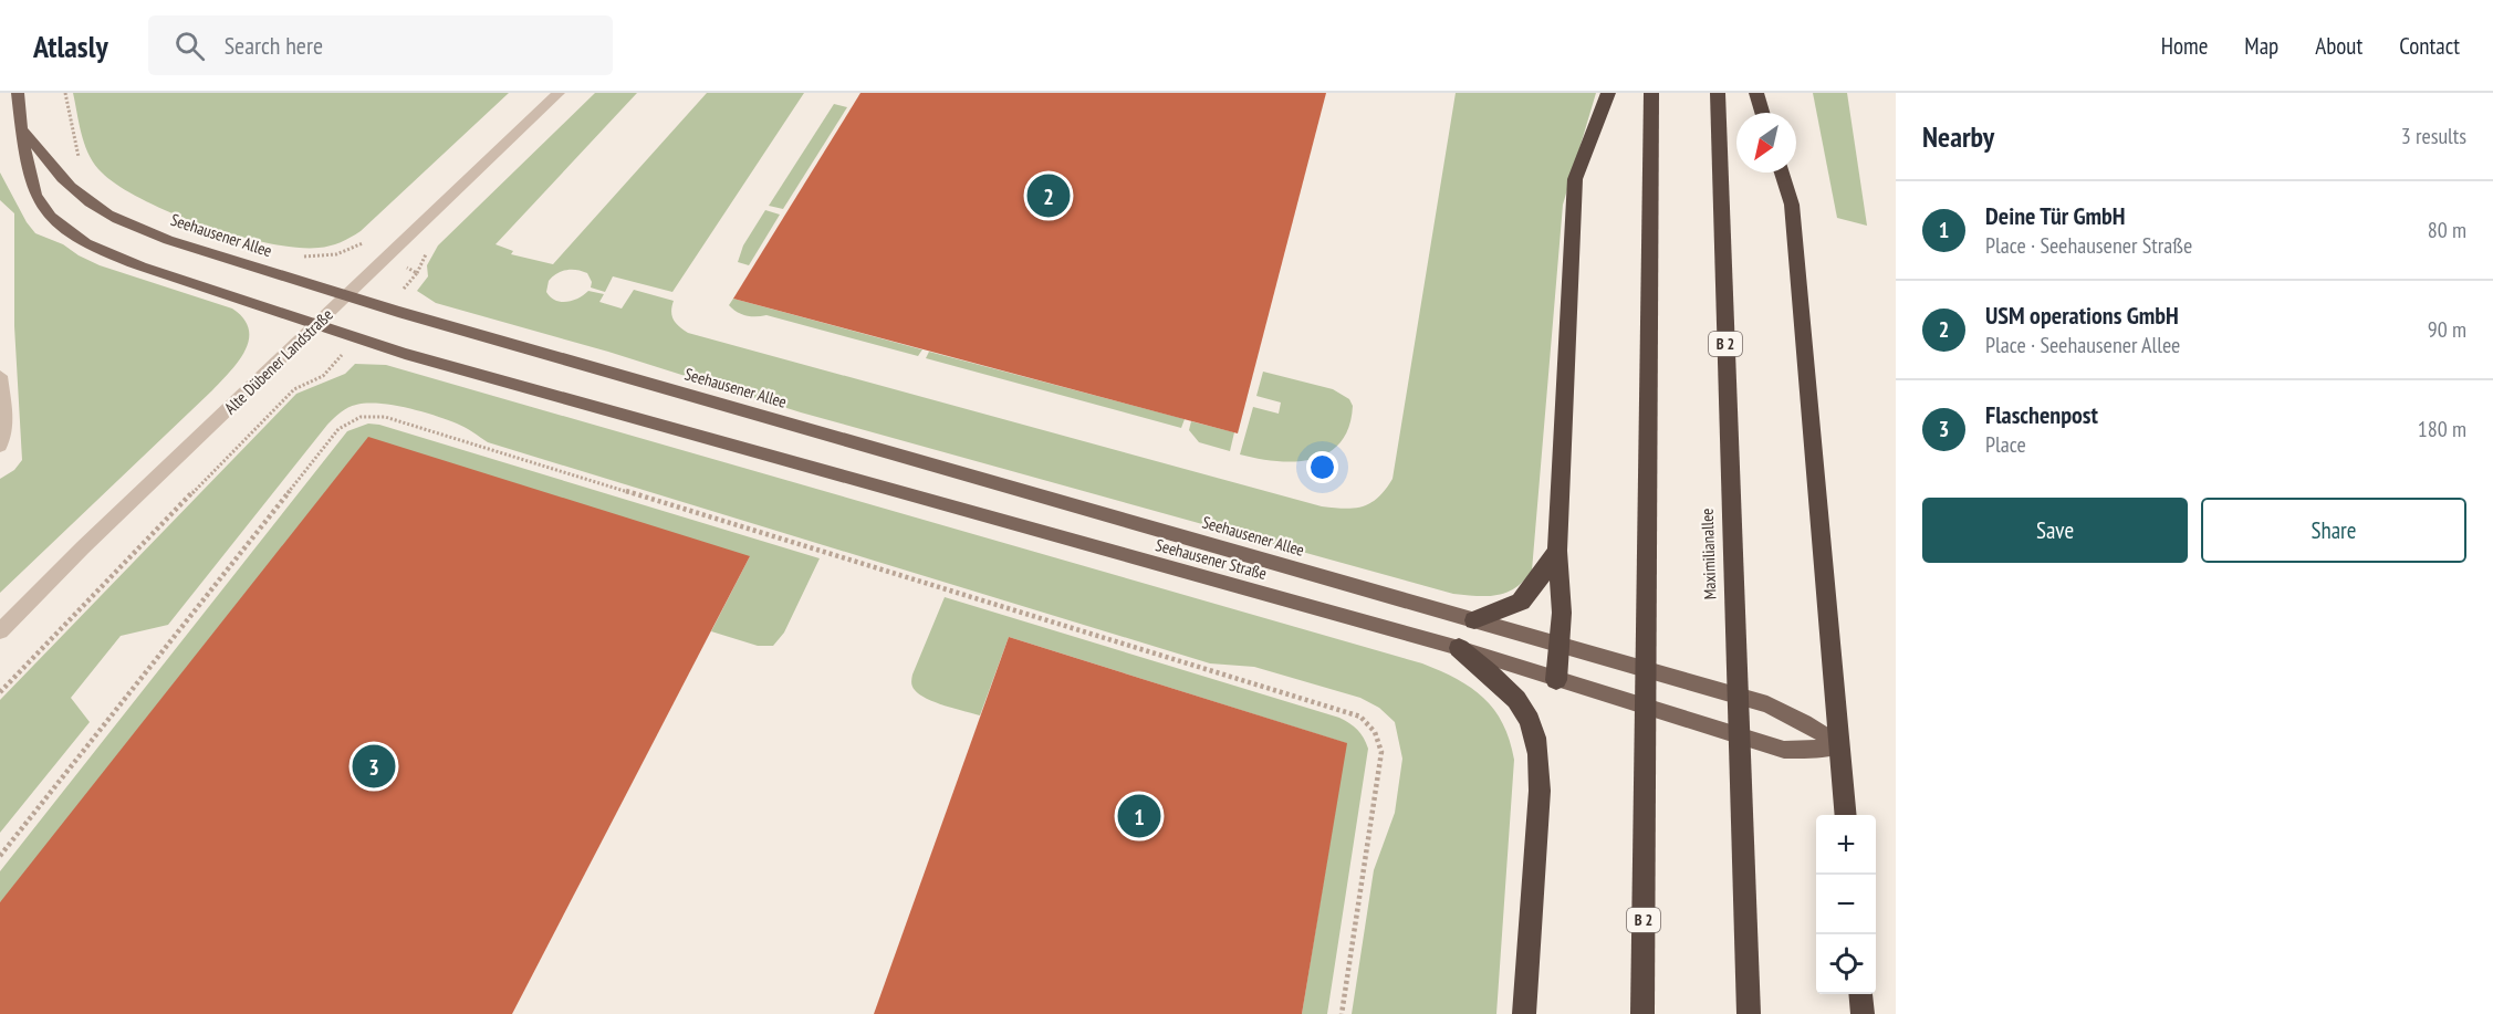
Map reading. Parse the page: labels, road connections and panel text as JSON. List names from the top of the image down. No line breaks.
{"streets":{"highway":["B 2","Maximilianallee"],"main road":["Seehausener Allee","Seehausener Straße"],"street":["Alte Dübener Landstraße"]},"crossings":[["Seehausener Allee","Alte Dübener Landstraße"]],"north":"bottom left","page":{"header":"Atlasly","search":"Search here","nav":["Home","Map","About","Contact"],"heading":["Nearby","3 results"],"pins":["2","3","1"],"list":[{"mark":"1","name":"Deine Tür GmbH","note":"Place · Seehausener Straße","value":"80 m"},{"mark":"2","name":"USM operations GmbH","note":"Place · Seehausener Allee","value":"90 m"},{"mark":"3","name":"Flaschenpost","note":"Place","value":"180 m"}],"buttons":["Save","Share"],"map_buttons":["+","−"]}}
